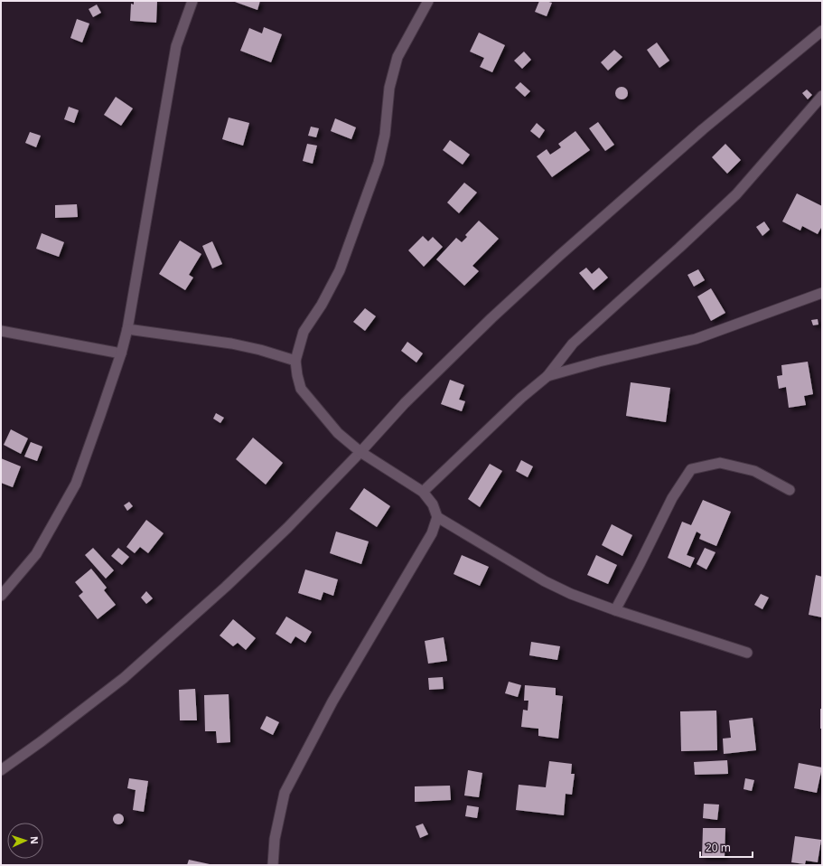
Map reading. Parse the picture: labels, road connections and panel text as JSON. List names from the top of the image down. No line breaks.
{"scale_bar":"20 m","north":"right"}
